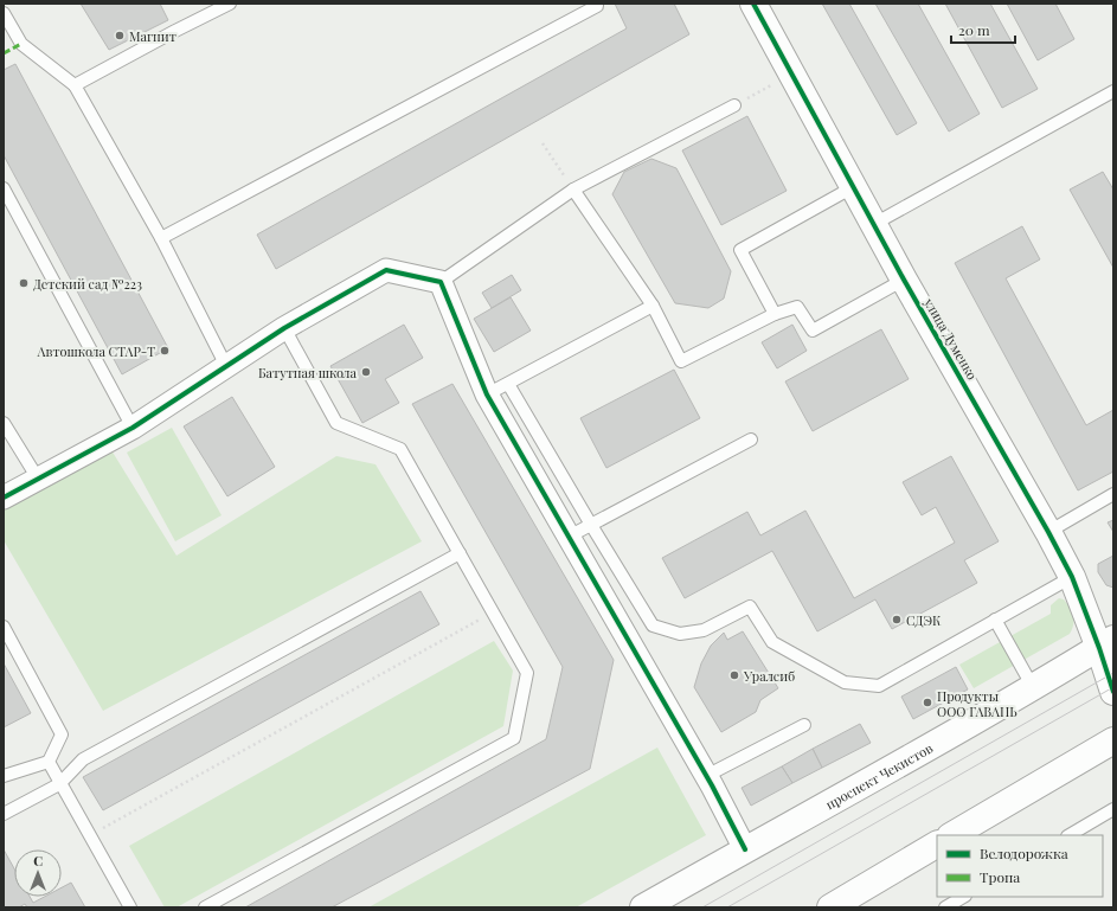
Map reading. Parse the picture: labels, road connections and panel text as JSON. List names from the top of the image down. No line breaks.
{"streets":{"main road":["улица Думенко","проспект Чекистов"]},"crossings":[["улица Думенко","проспект Чекистов"]],"places":["Магнит","Детский сад №223","Автошкола СТАР-Т","Батутная школа","СДЭК","Уралсиб","Продукты ООО ГАВАНЬ"],"legend":["Велодорожка","Тропа"],"scale_bar":"20 m","north":"top"}
